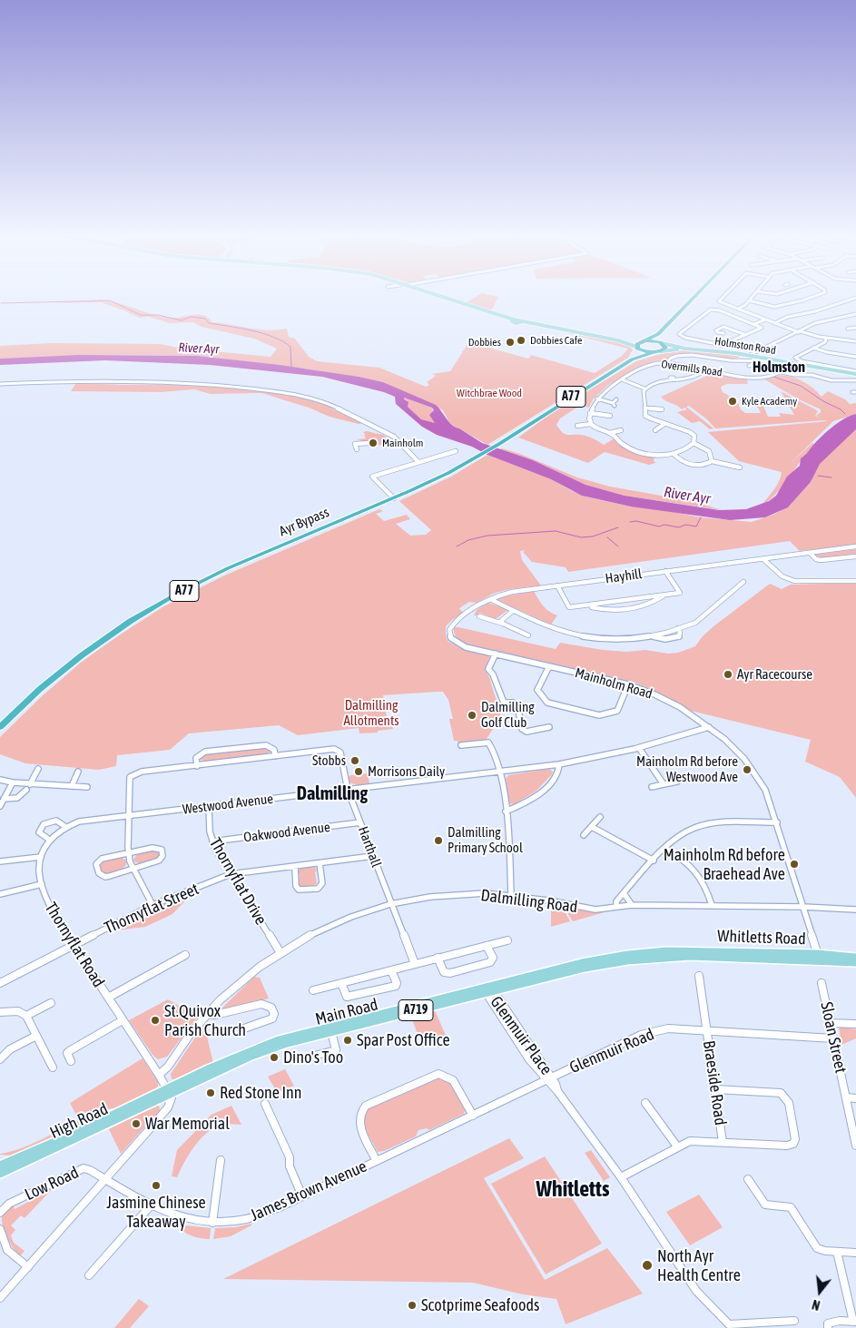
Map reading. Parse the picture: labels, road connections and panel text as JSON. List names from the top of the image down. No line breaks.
{"streets":{"highway":["A77","Ayr Bypass"],"main road":["Holmston Road","Whitletts Road","A719","Main Road","High Road"],"street":["Overmills Road","Hayhill","Mainholm Road","Westwood Avenue","Oakwood Avenue","Harthall","Thornyflat Drive","Dalmilling Road","Thornyflat Street","Thornyflat Road","Glenmuir Place","Sloan Street","Glenmuir Road","Braeside Road","Low Road","James Brown Avenue"]},"crossings":[["A77","Ayr Bypass"],["Hayhill","Mainholm Road"],["Mainholm Road","Westwood Avenue"],["Mainholm Road","Dalmilling Road"],["Mainholm Road","Whitletts Road"],["Westwood Avenue","Harthall"],["Westwood Avenue","Thornyflat Drive"],["Oakwood Avenue","Harthall"],["Oakwood Avenue","Thornyflat Drive"],["Harthall","Dalmilling Road"],["Harthall","Thornyflat Street"],["Thornyflat Drive","Dalmilling Road"],["Thornyflat Drive","Thornyflat Street"],["Dalmilling Road","Thornyflat Road"],["Thornyflat Street","Thornyflat Road"],["Whitletts Road","Main Road"],["Thornyflat Road","Main Road"],["Thornyflat Road","High Road"],["Thornyflat Road","Low Road"],["Main Road","Glenmuir Place"],["Main Road","High Road"],["Main Road","Low Road"],["Glenmuir Place","Glenmuir Road"],["Glenmuir Place","Braeside Road"],["Glenmuir Place","James Brown Avenue"],["Sloan Street","Glenmuir Road"],["Glenmuir Road","Braeside Road"],["Glenmuir Road","James Brown Avenue"],["High Road","Low Road"],["Low Road","James Brown Avenue"]],"districts":["Holmston","Dalmilling","Whitletts"],"water":["River Ayr"],"parks":["Witchbrae Wood","Dalmilling Allotments"],"places":["Dobbies Cafe","Dobbies","Kyle Academy","Mainholm","Ayr Racecourse","Dalmilling Golf Club","Stobbs","Mainholm Rd before Westwood Ave","Morrisons Daily","Dalmilling Primary School","Mainholm Rd before Braehead Ave","St.Quivox Parish Church","Spar Post Office","Dino's Too","Red Stone Inn","War Memorial","Jasmine Chinese Takeaway","North Ayr Health Centre","Scotprime Seafoods"],"north":"bottom"}
